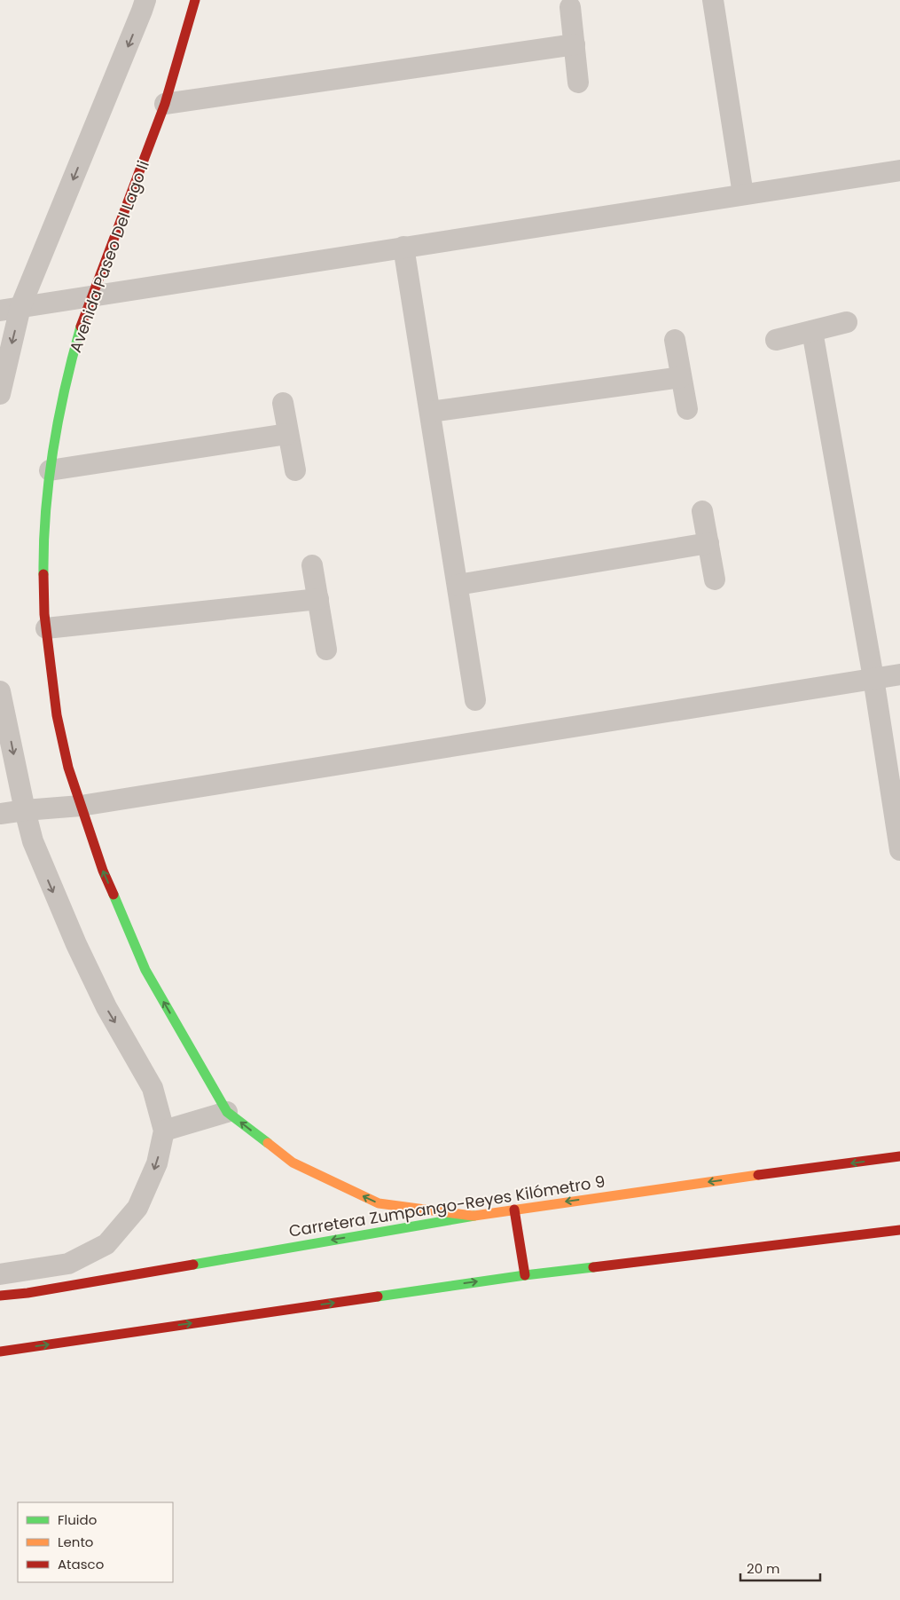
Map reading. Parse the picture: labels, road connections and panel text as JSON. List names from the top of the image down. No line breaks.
{"streets":{"main road":["Avenida Paseo Del Lago Ii","Carretera Zumpango-Reyes Kilómetro 9"]},"crossings":[["Avenida Paseo Del Lago Ii","Carretera Zumpango-Reyes Kilómetro 9"]],"one_way":["Avenida Paseo Del Lago Ii"],"legend":["Fluido","Lento","Atasco"],"scale_bar":"20 m"}
